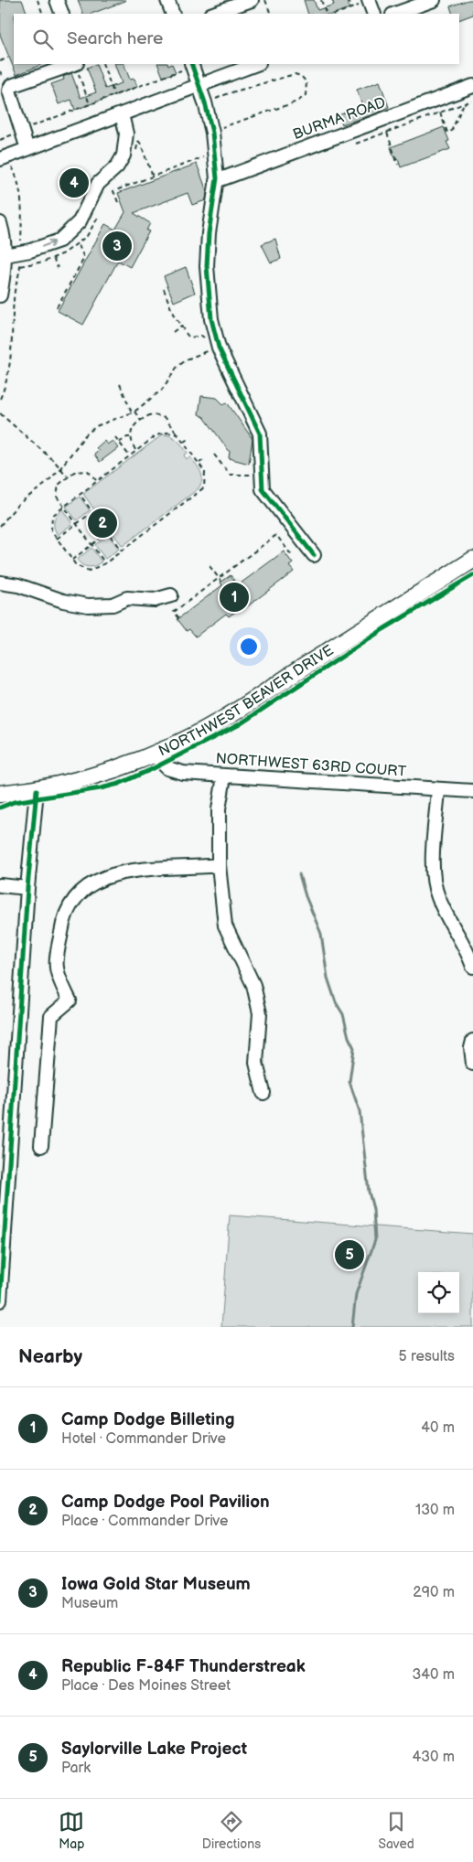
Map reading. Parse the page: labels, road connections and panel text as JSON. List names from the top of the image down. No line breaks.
{"streets":{"main road":["NORTHWEST BEAVER DRIVE"],"street":["BURMA ROAD","NORTHWEST 63RD COURT"]},"crossings":[["NORTHWEST BEAVER DRIVE","NORTHWEST 63RD COURT"]],"page":{"search":"Search here","pins":["4","3","2","1","5"],"heading":["Nearby","5 results"],"list":[{"mark":"1","name":"Camp Dodge Billeting","note":"Hotel · Commander Drive","value":"40 m"},{"mark":"2","name":"Camp Dodge Pool Pavilion","note":"Place · Commander Drive","value":"130 m"},{"mark":"3","name":"Iowa Gold Star Museum","note":"Museum","value":"290 m"},{"mark":"4","name":"Republic F-84F Thunderstreak","note":"Place · Des Moines Street","value":"340 m"},{"mark":"5","name":"Saylorville Lake Project","note":"Park","value":"430 m"}],"nav":["Map","Directions","Saved"]}}
